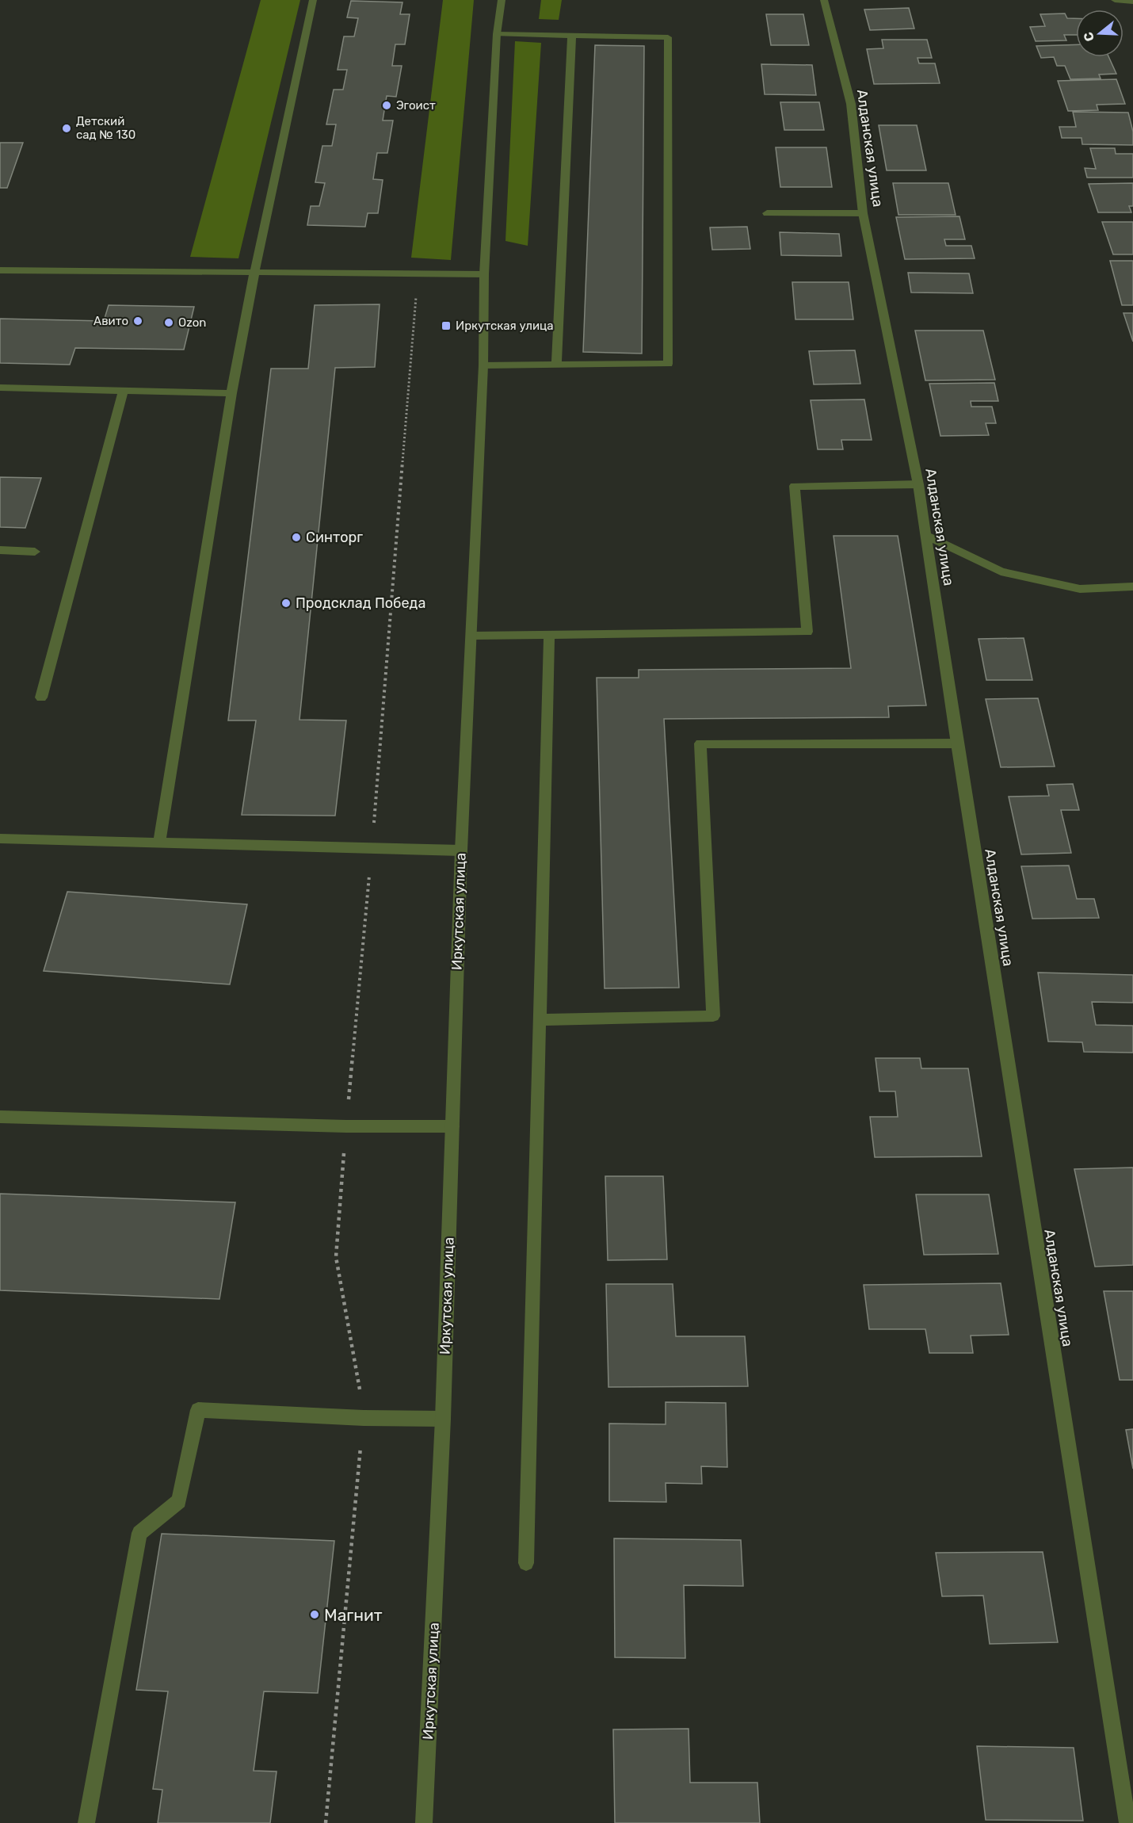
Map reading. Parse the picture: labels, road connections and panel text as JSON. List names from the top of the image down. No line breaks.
{"streets":{"street":["Алданская улица","Иркутская улица"]},"places":{"other":["Эгоист","Детский сад № 130","Авито","Ozon","Синторг","Продсклад Победа","Магнит"],"transit":["Иркутская улица"]},"north":"left"}
